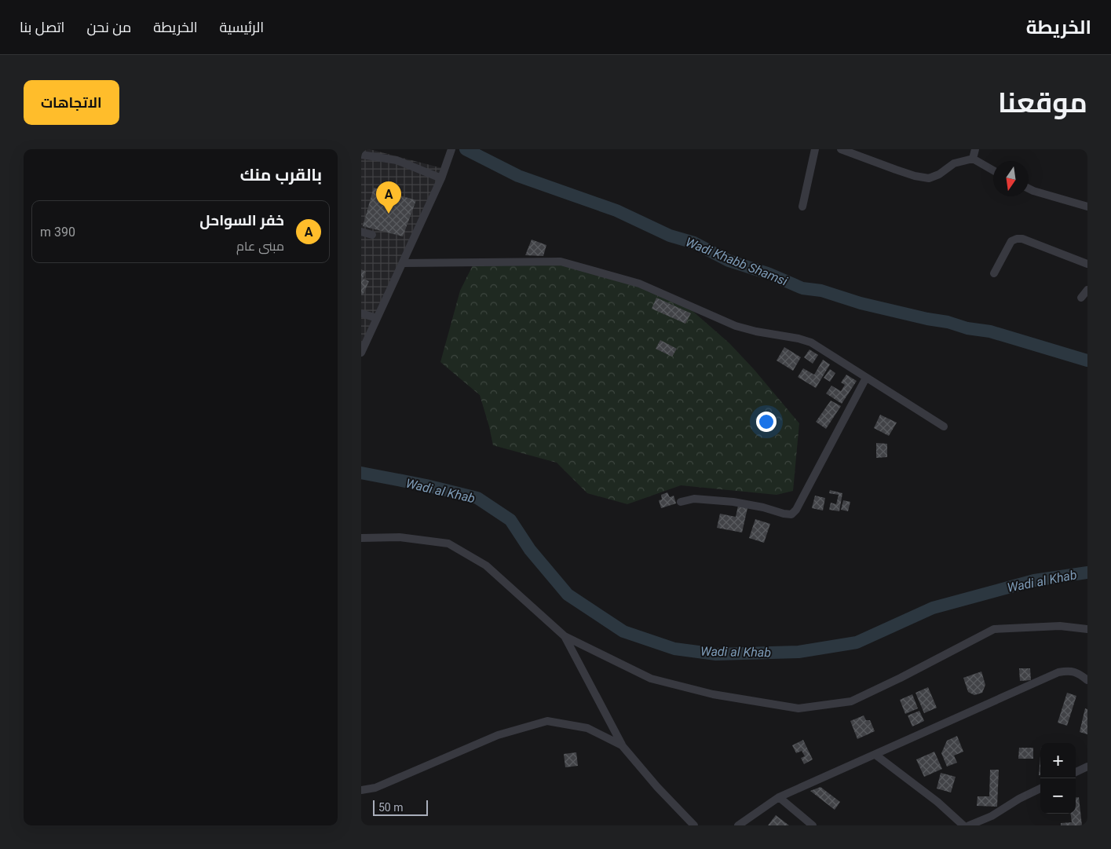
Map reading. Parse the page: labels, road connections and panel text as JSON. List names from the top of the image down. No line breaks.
{"water":["Wadi Khabb Shamsi","Wadi al Khab"],"scale_bar":"50 m","north":"bottom","page":{"header":"الخريطة","nav":["الرئيسية","الخريطة","من نحن","اتصل بنا"],"title":"موقعنا","buttons":"الاتجاهات","heading":"بالقرب منك","pins":"A","list":[{"mark":"A","name":"خفر السواحل","note":"مبنى عام","value":"390 m"}],"map_buttons":["+","−"],"scale":"50 m"}}
